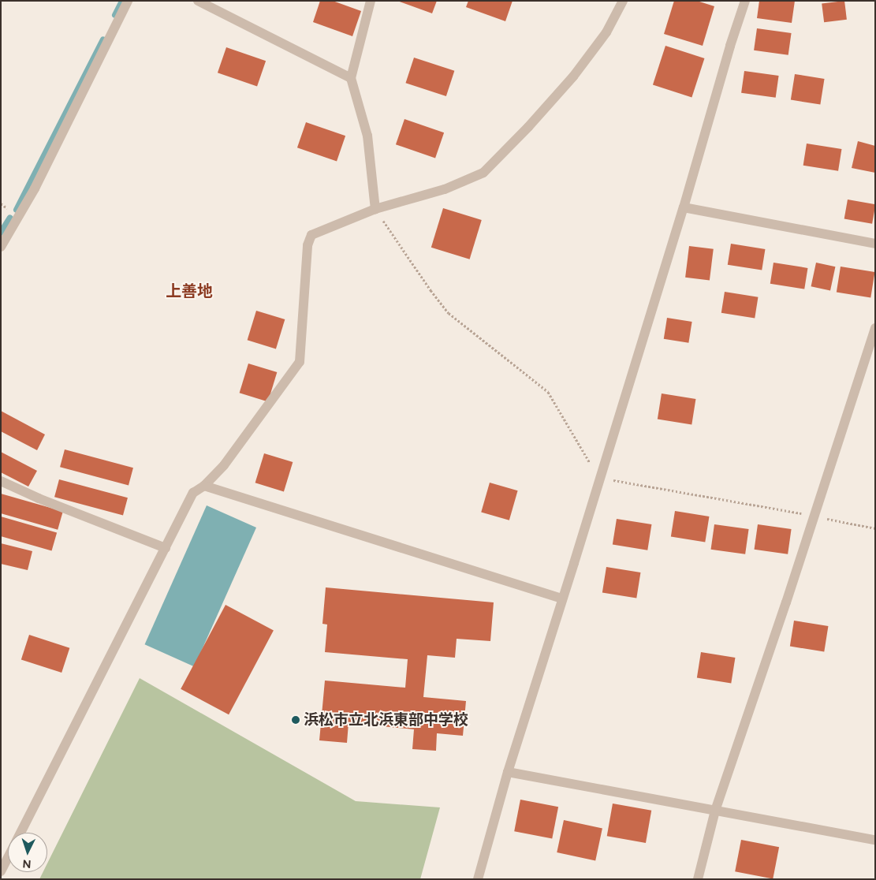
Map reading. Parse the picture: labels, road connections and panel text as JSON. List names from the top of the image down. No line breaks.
{"districts":["上善地"],"places":["浜松市立北浜東部中学校"],"north":"bottom"}
